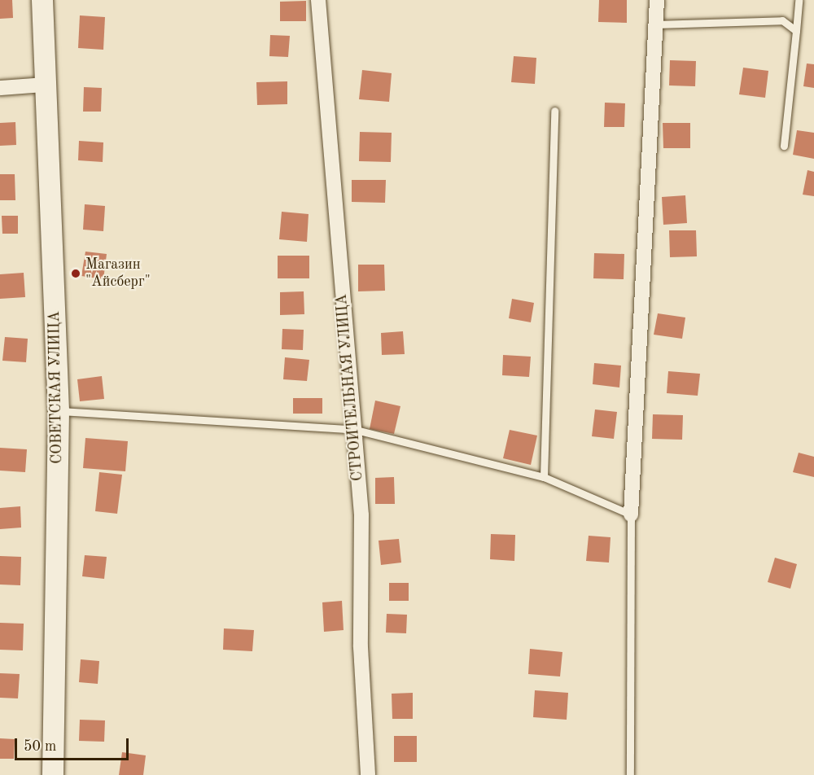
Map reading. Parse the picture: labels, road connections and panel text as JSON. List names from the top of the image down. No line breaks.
{"streets":{"main road":["СОВЕТСКАЯ УЛИЦА"],"street":["СТРОИТЕЛЬНАЯ УЛИЦА"]},"places":["Магазин \"Айсберг\""],"scale_bar":"50 m"}
